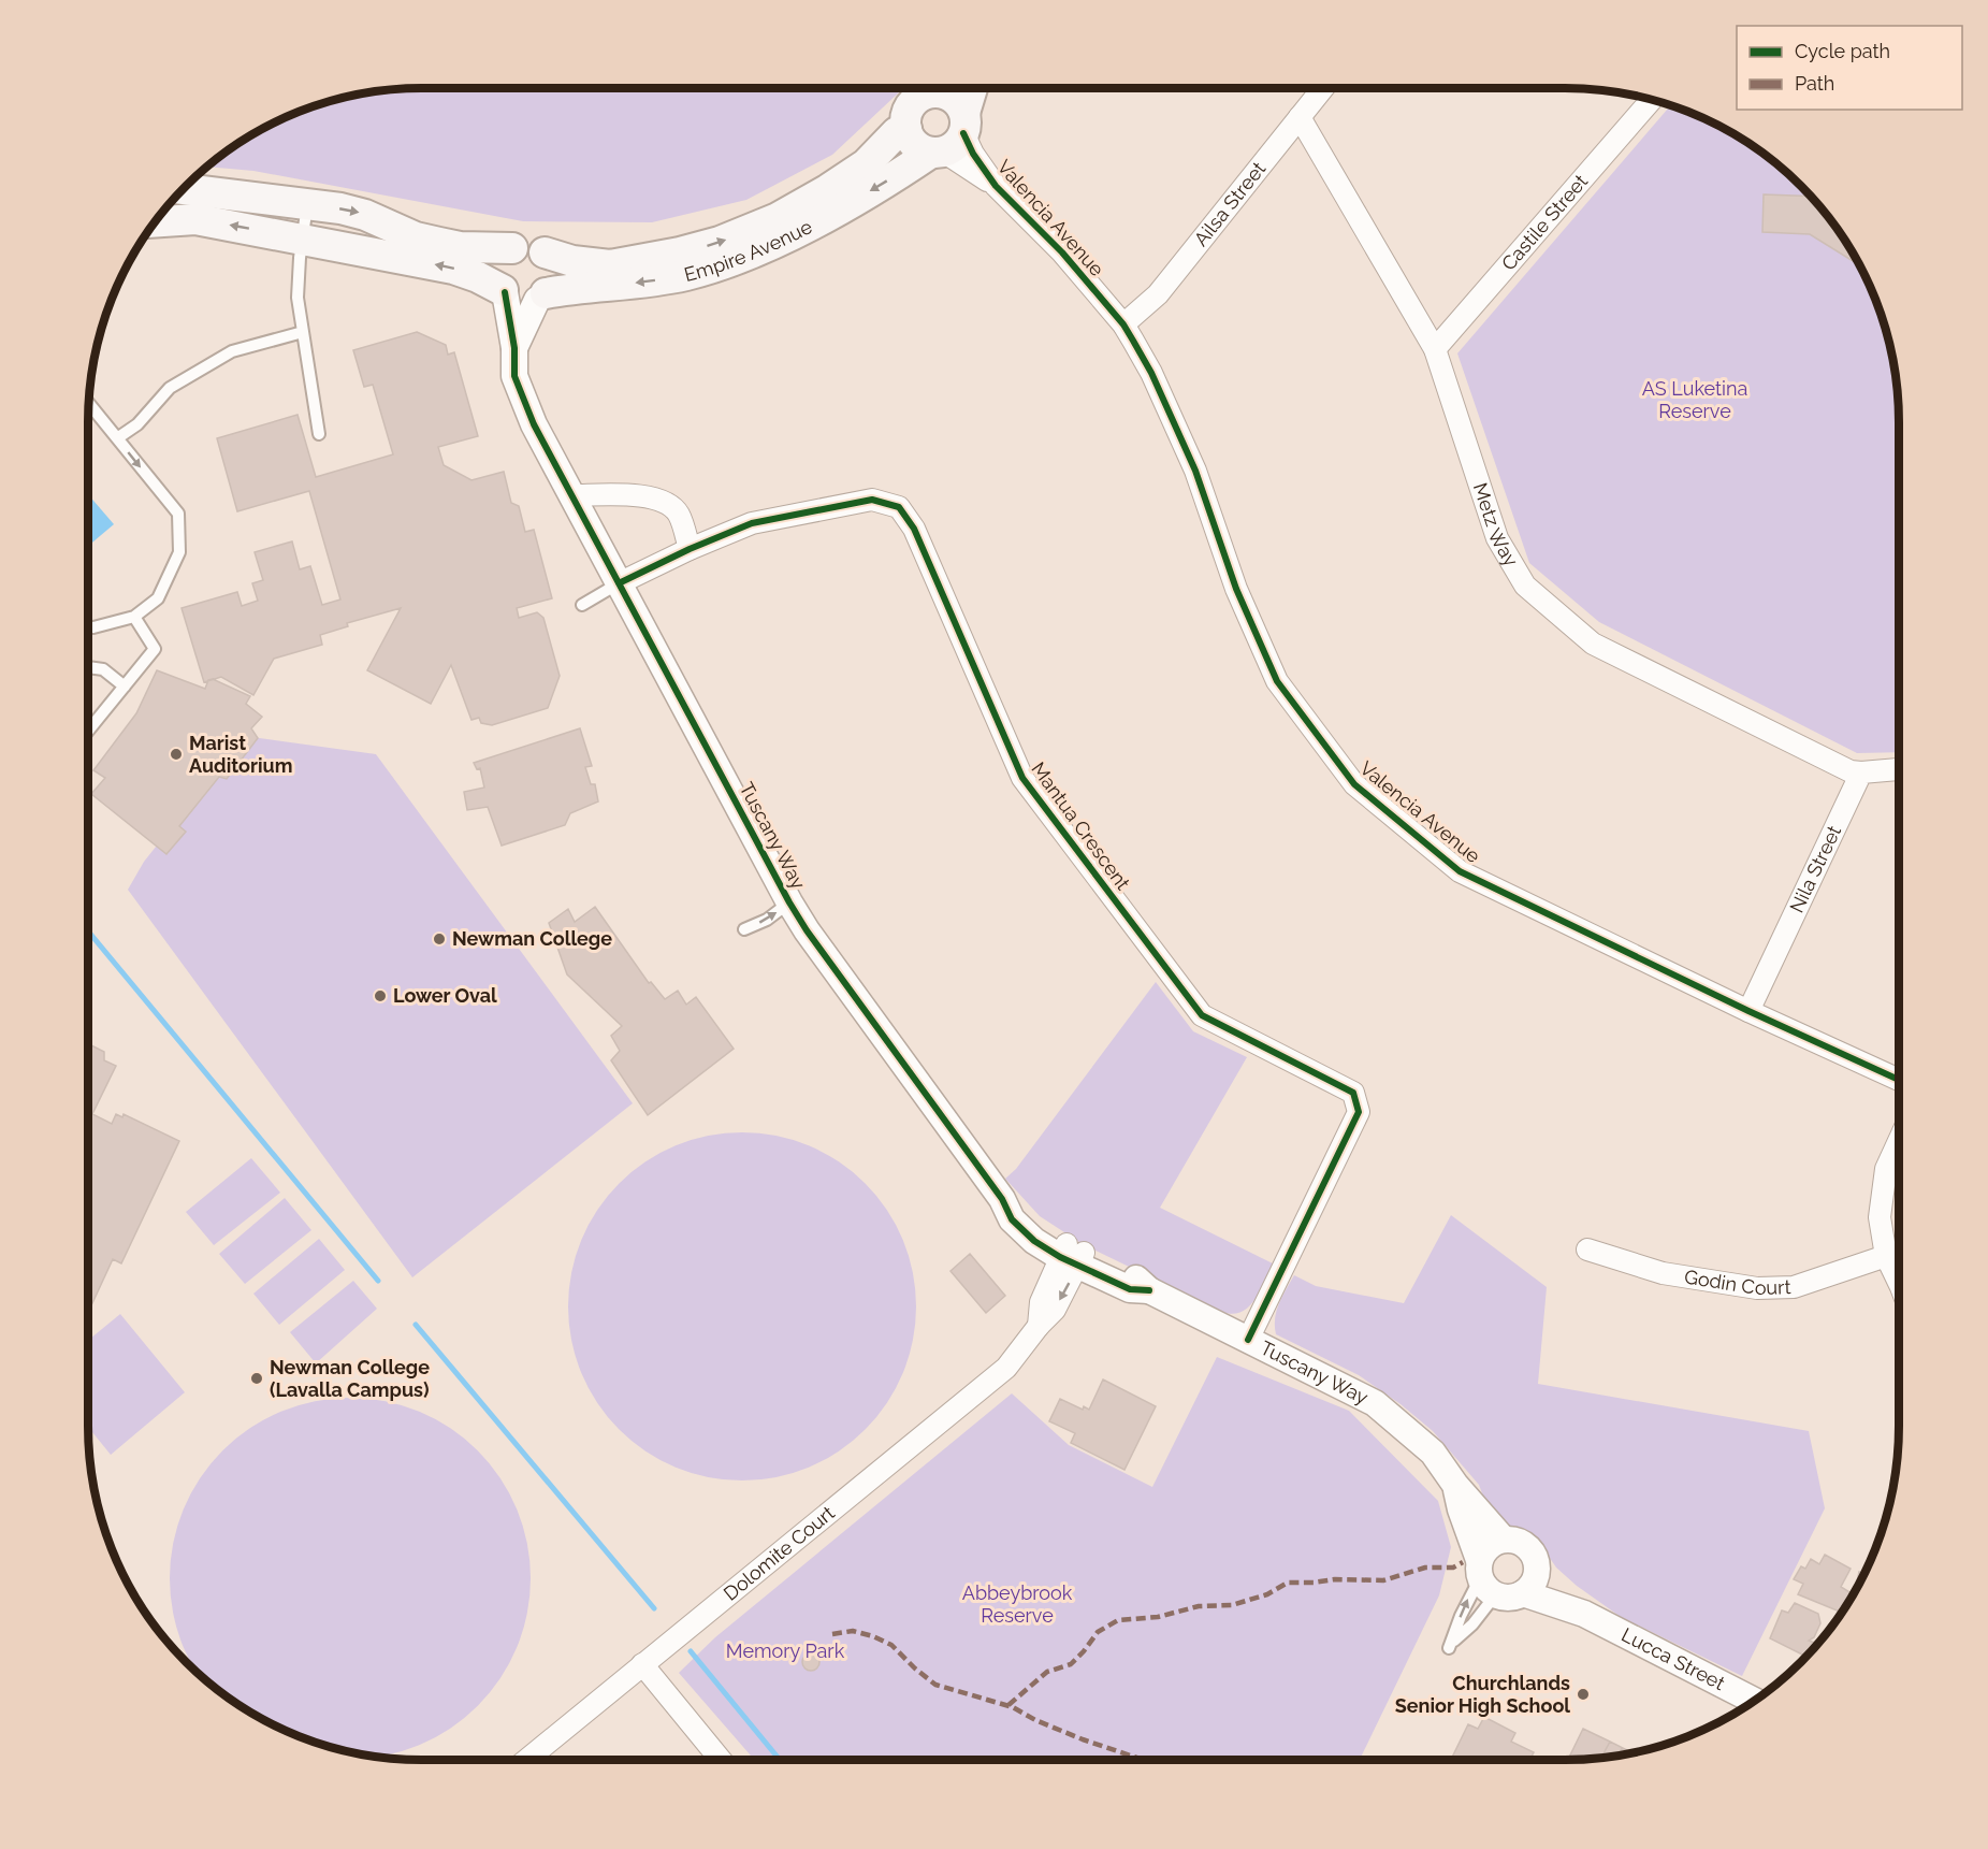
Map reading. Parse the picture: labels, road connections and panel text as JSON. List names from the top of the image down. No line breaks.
{"streets":{"main road":["Empire Avenue"],"street":["Ailsa Street","Valencia Avenue","Castile Street","Metz Way","Mantua Crescent","Tuscany Way","Nila Street","Godin Court","Dolomite Court","Lucca Street"]},"crossings":[["Ailsa Street","Valencia Avenue"],["Ailsa Street","Metz Way"],["Valencia Avenue","Empire Avenue"],["Valencia Avenue","Nila Street"],["Castile Street","Metz Way"],["Empire Avenue","Tuscany Way"],["Metz Way","Nila Street"],["Mantua Crescent","Tuscany Way"],["Tuscany Way","Dolomite Court"],["Tuscany Way","Lucca Street"]],"parks":["AS Luketina Reserve","Abbeybrook Reserve","Memory Park"],"places":["Marist Auditorium","Newman College","Lower Oval","Newman College (Lavalla Campus)","Churchlands Senior High School"],"legend":["Cycle path","Path"]}
